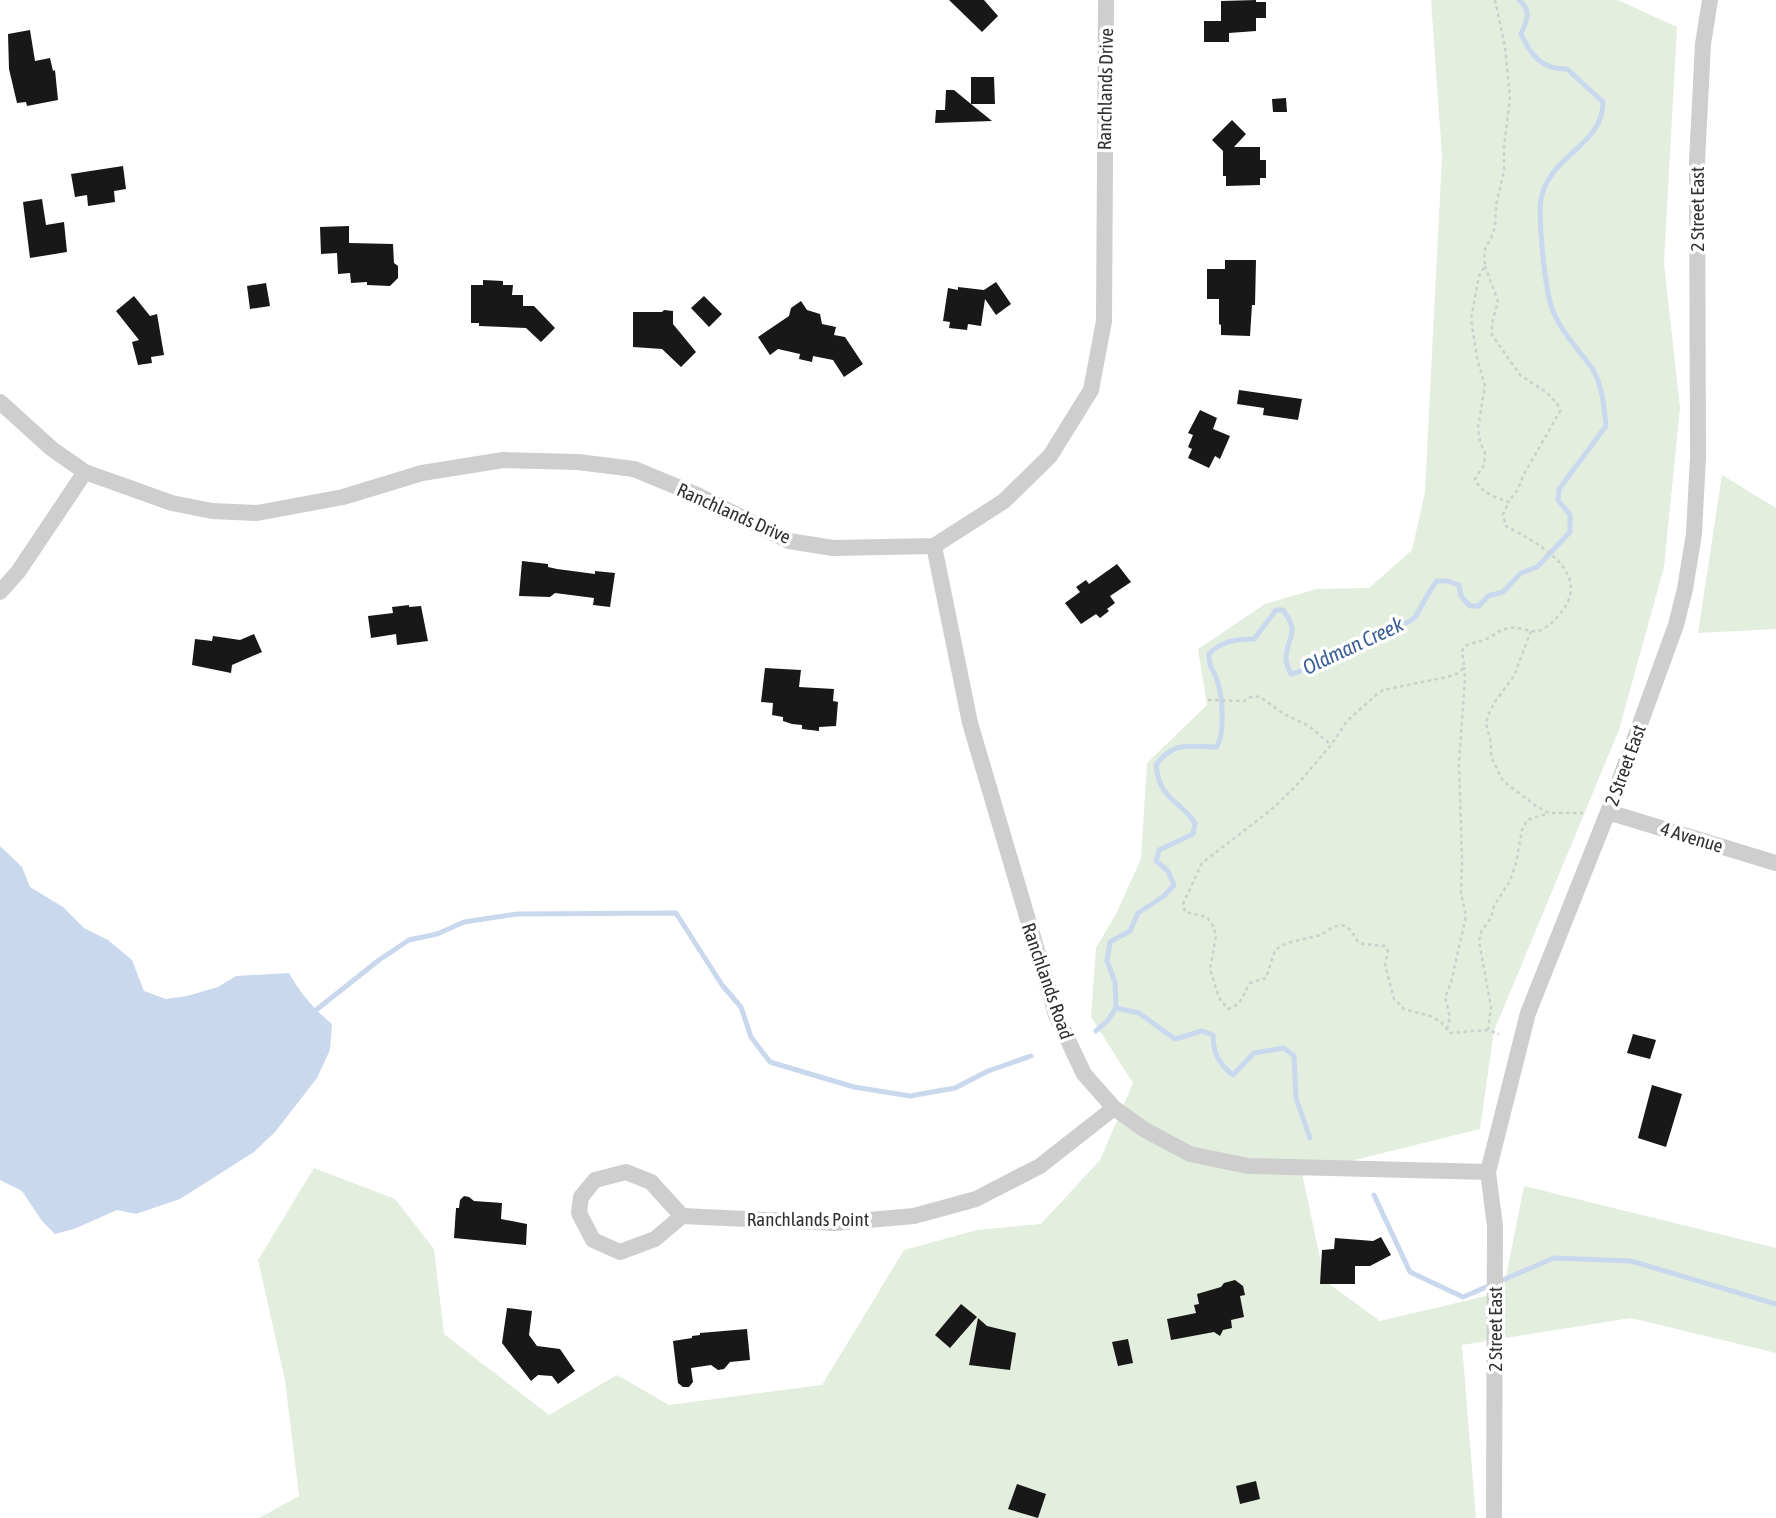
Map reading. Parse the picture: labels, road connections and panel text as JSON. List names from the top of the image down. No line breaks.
{"streets":{"street":["Ranchlands Drive","2 Street East","4 Avenue","Ranchlands Road","Ranchlands Point"]},"crossings":[["Ranchlands Drive","Ranchlands Road"],["2 Street East","4 Avenue"],["2 Street East","Ranchlands Road"],["Ranchlands Road","Ranchlands Point"]],"water":["Oldman Creek"]}
